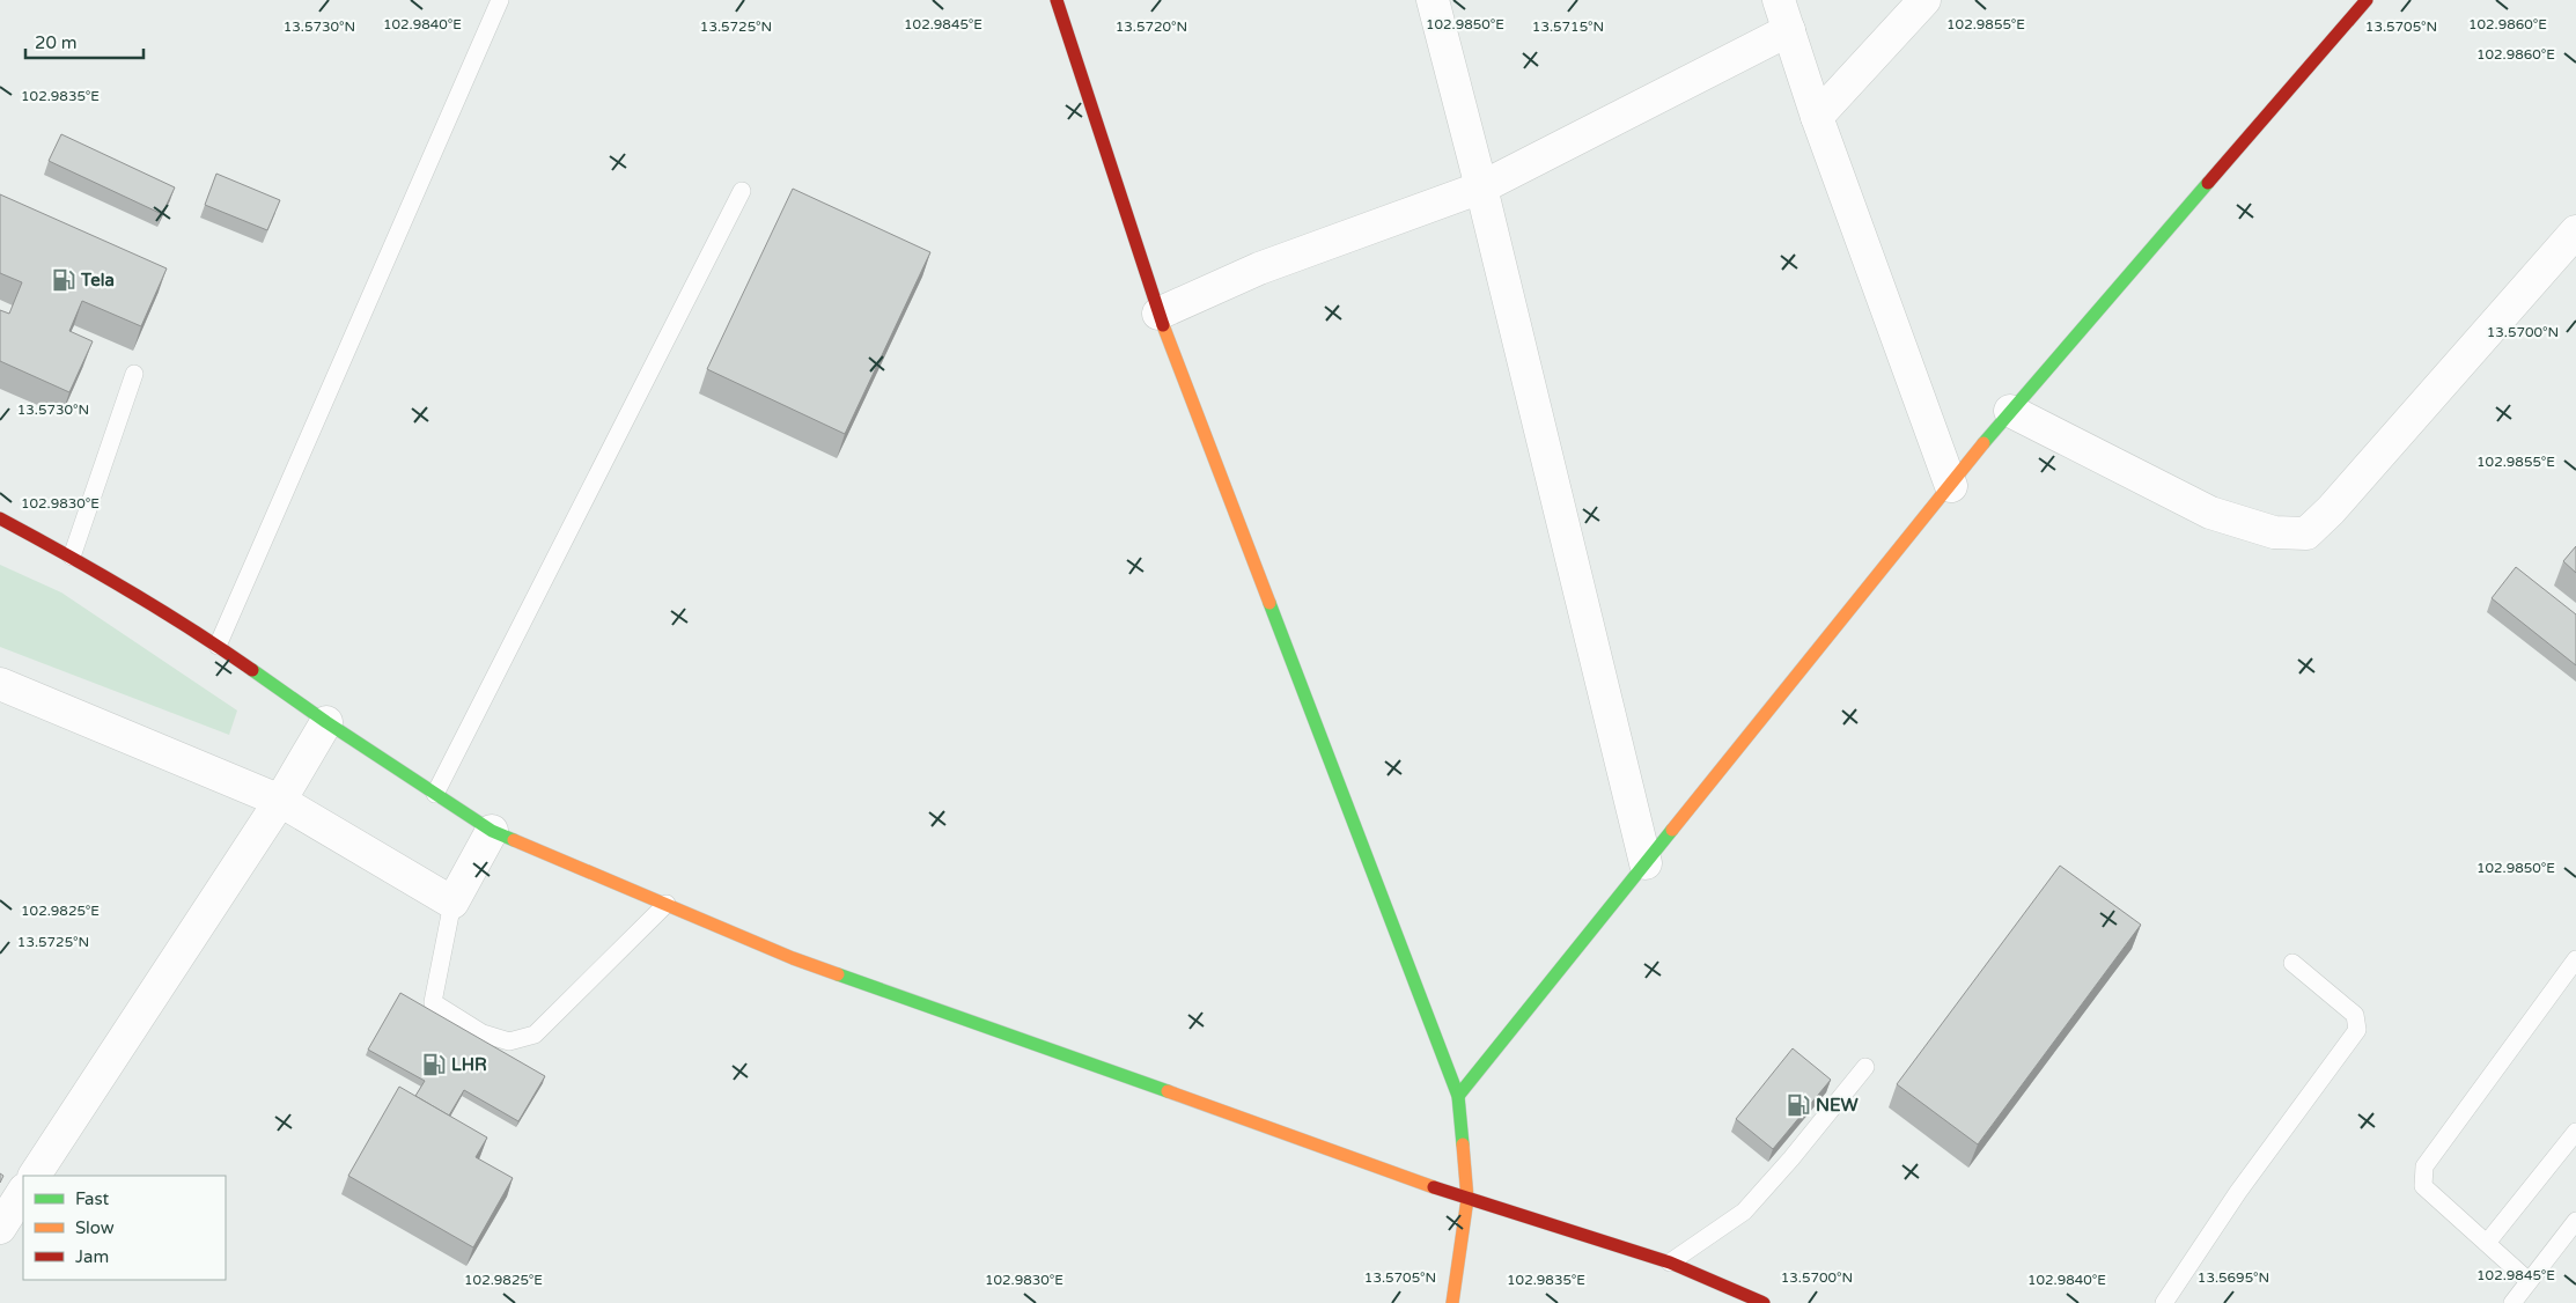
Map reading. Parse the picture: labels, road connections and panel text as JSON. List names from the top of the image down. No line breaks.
{"places":{"fuel station":["Tela","LHR","NEW"]},"legend":["Fast","Slow","Jam"],"scale_bar":"20 m","coordinates":["102.9840°E","102.9845°E","102.9860°E","102.9850°E","102.9855°E","13.5730°N","13.5725°N","13.5720°N","13.5715°N","13.5705°N","102.9835°E","13.5700°N","102.9830°E","102.9825°E","13.5695°N"]}
